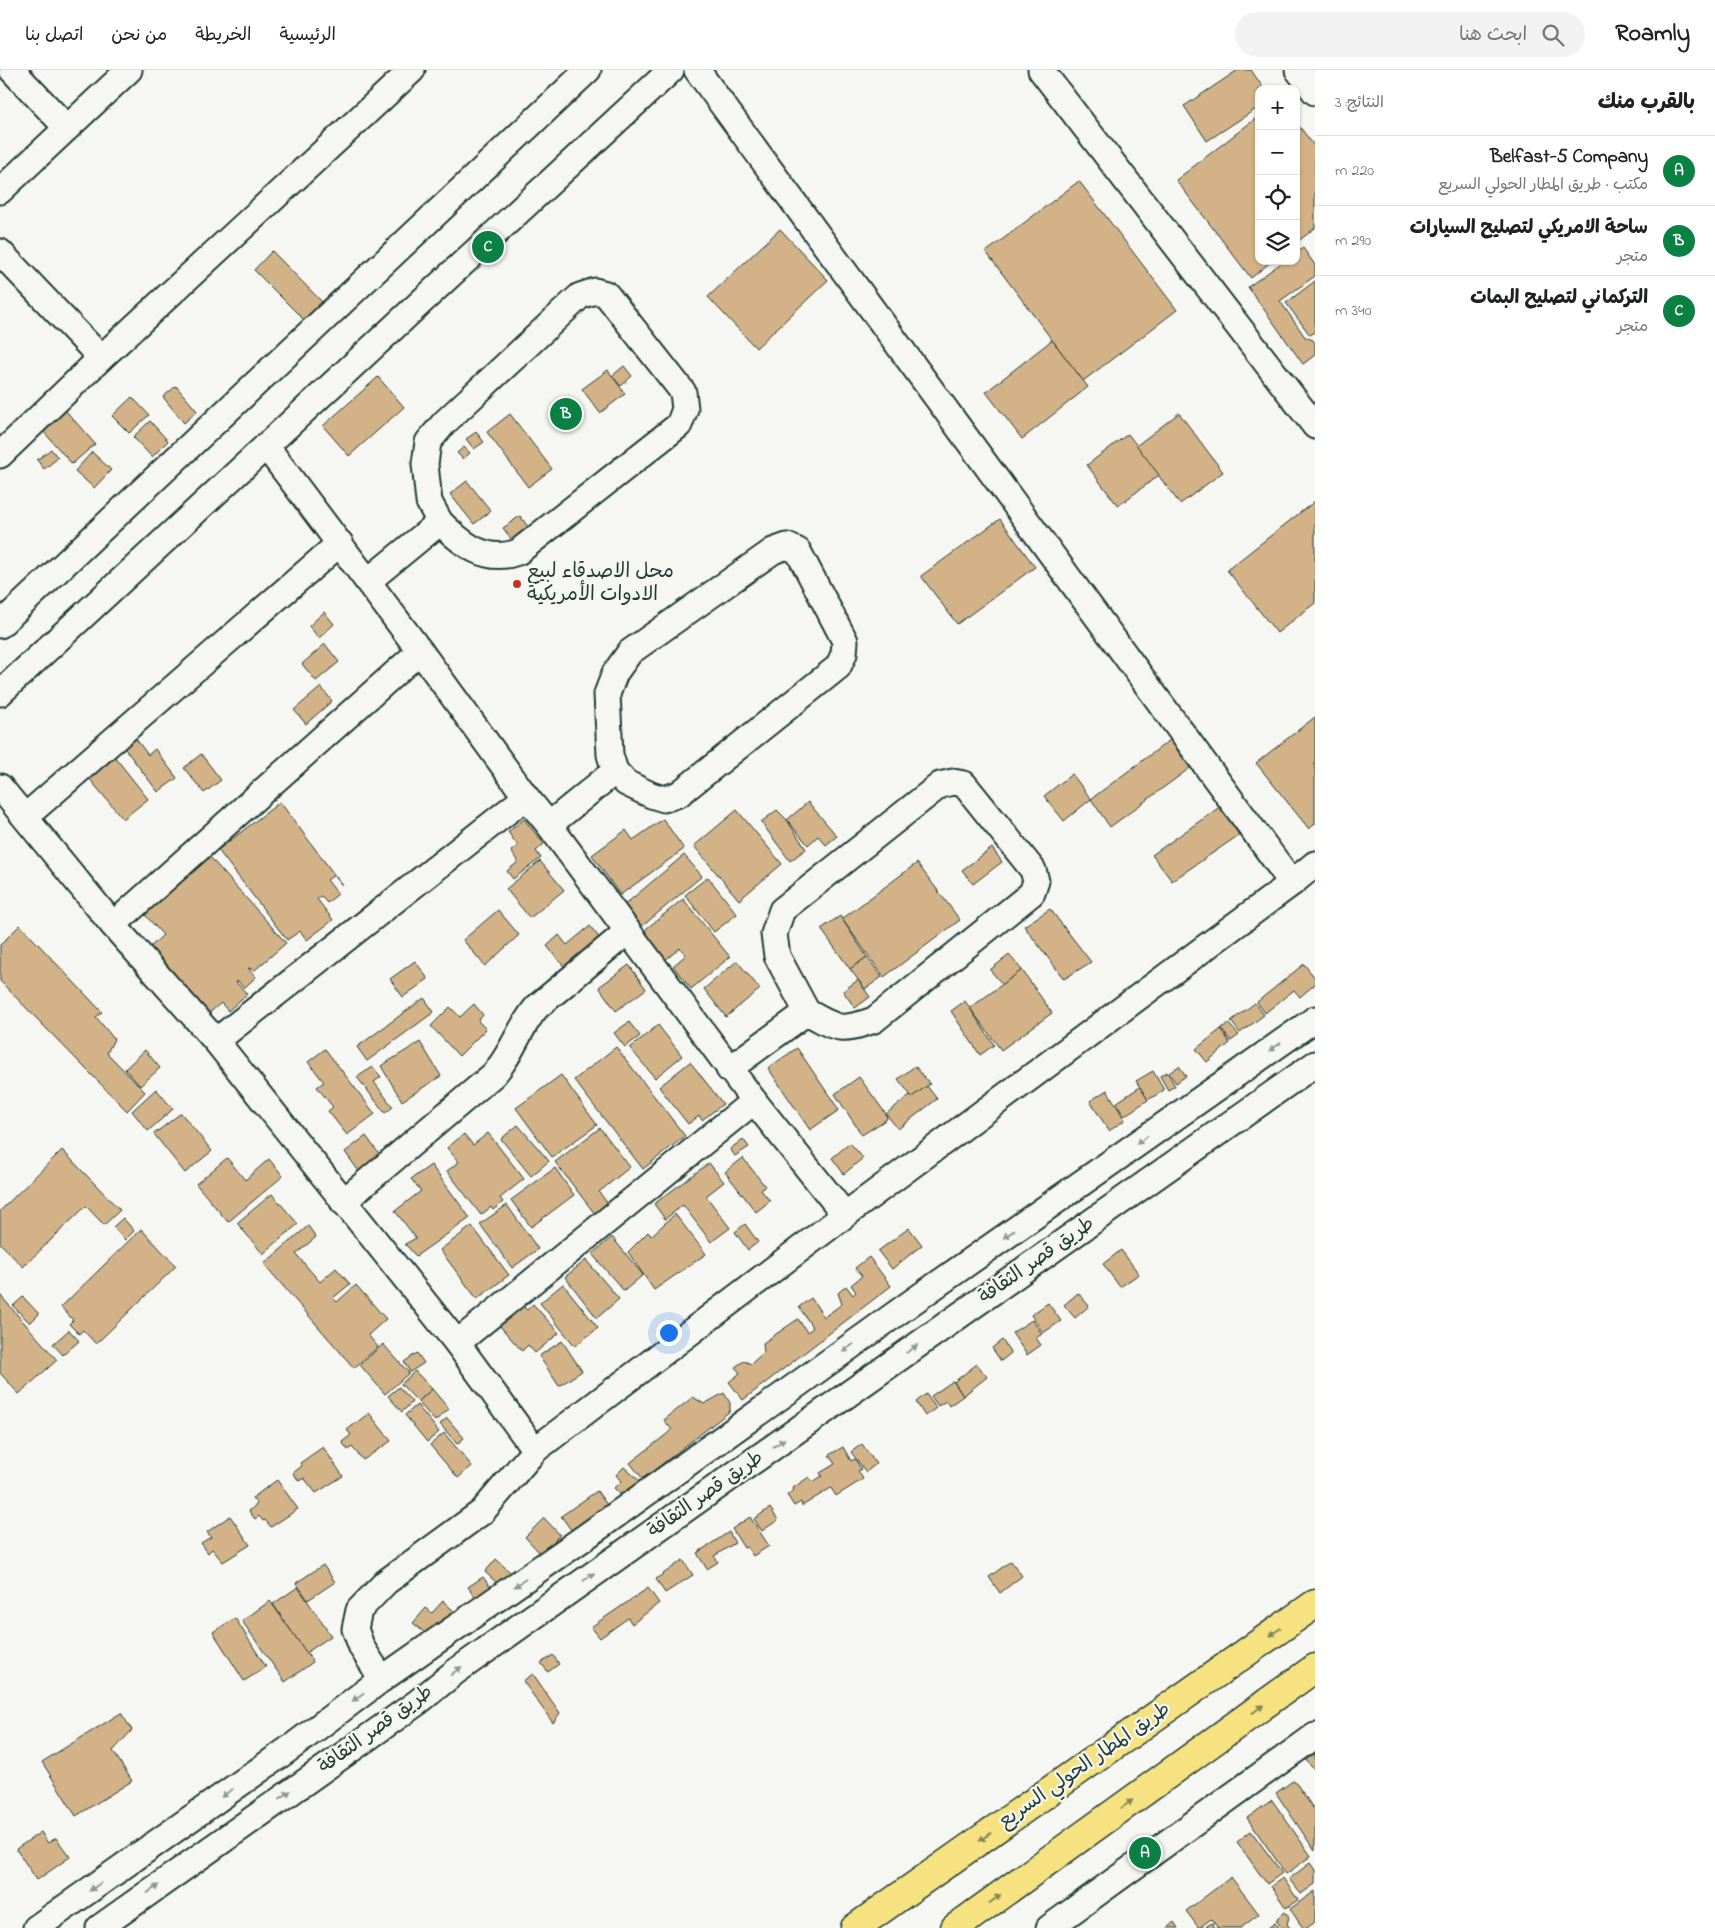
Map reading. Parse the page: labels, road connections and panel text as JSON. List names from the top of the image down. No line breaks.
{"streets":{"highway":["طريق المطار الحولي السريع"],"street":["طريق قصر الثقافة"]},"places":["محل الاصدقاء لبيع الادوات الأمريكية"],"page":{"header":"Roamly","search":"ابحث هنا","nav":["الرئيسية","الخريطة","من نحن","اتصل بنا"],"heading":["بالقرب منك","النتائج: 3"],"map_buttons":["+","−"],"list":[{"mark":"A","name":"Belfast-5 Company","note":"مكتب · طريق المطار الحولي السريع","value":"220 m"},{"mark":"B","name":"ساحة الامريكي لتصليح السيارات","note":"متجر","value":"290 m"},{"mark":"C","name":"التركماني لتصليح البمات","note":"متجر","value":"340 m"}],"pins":["C","B","A"]}}
